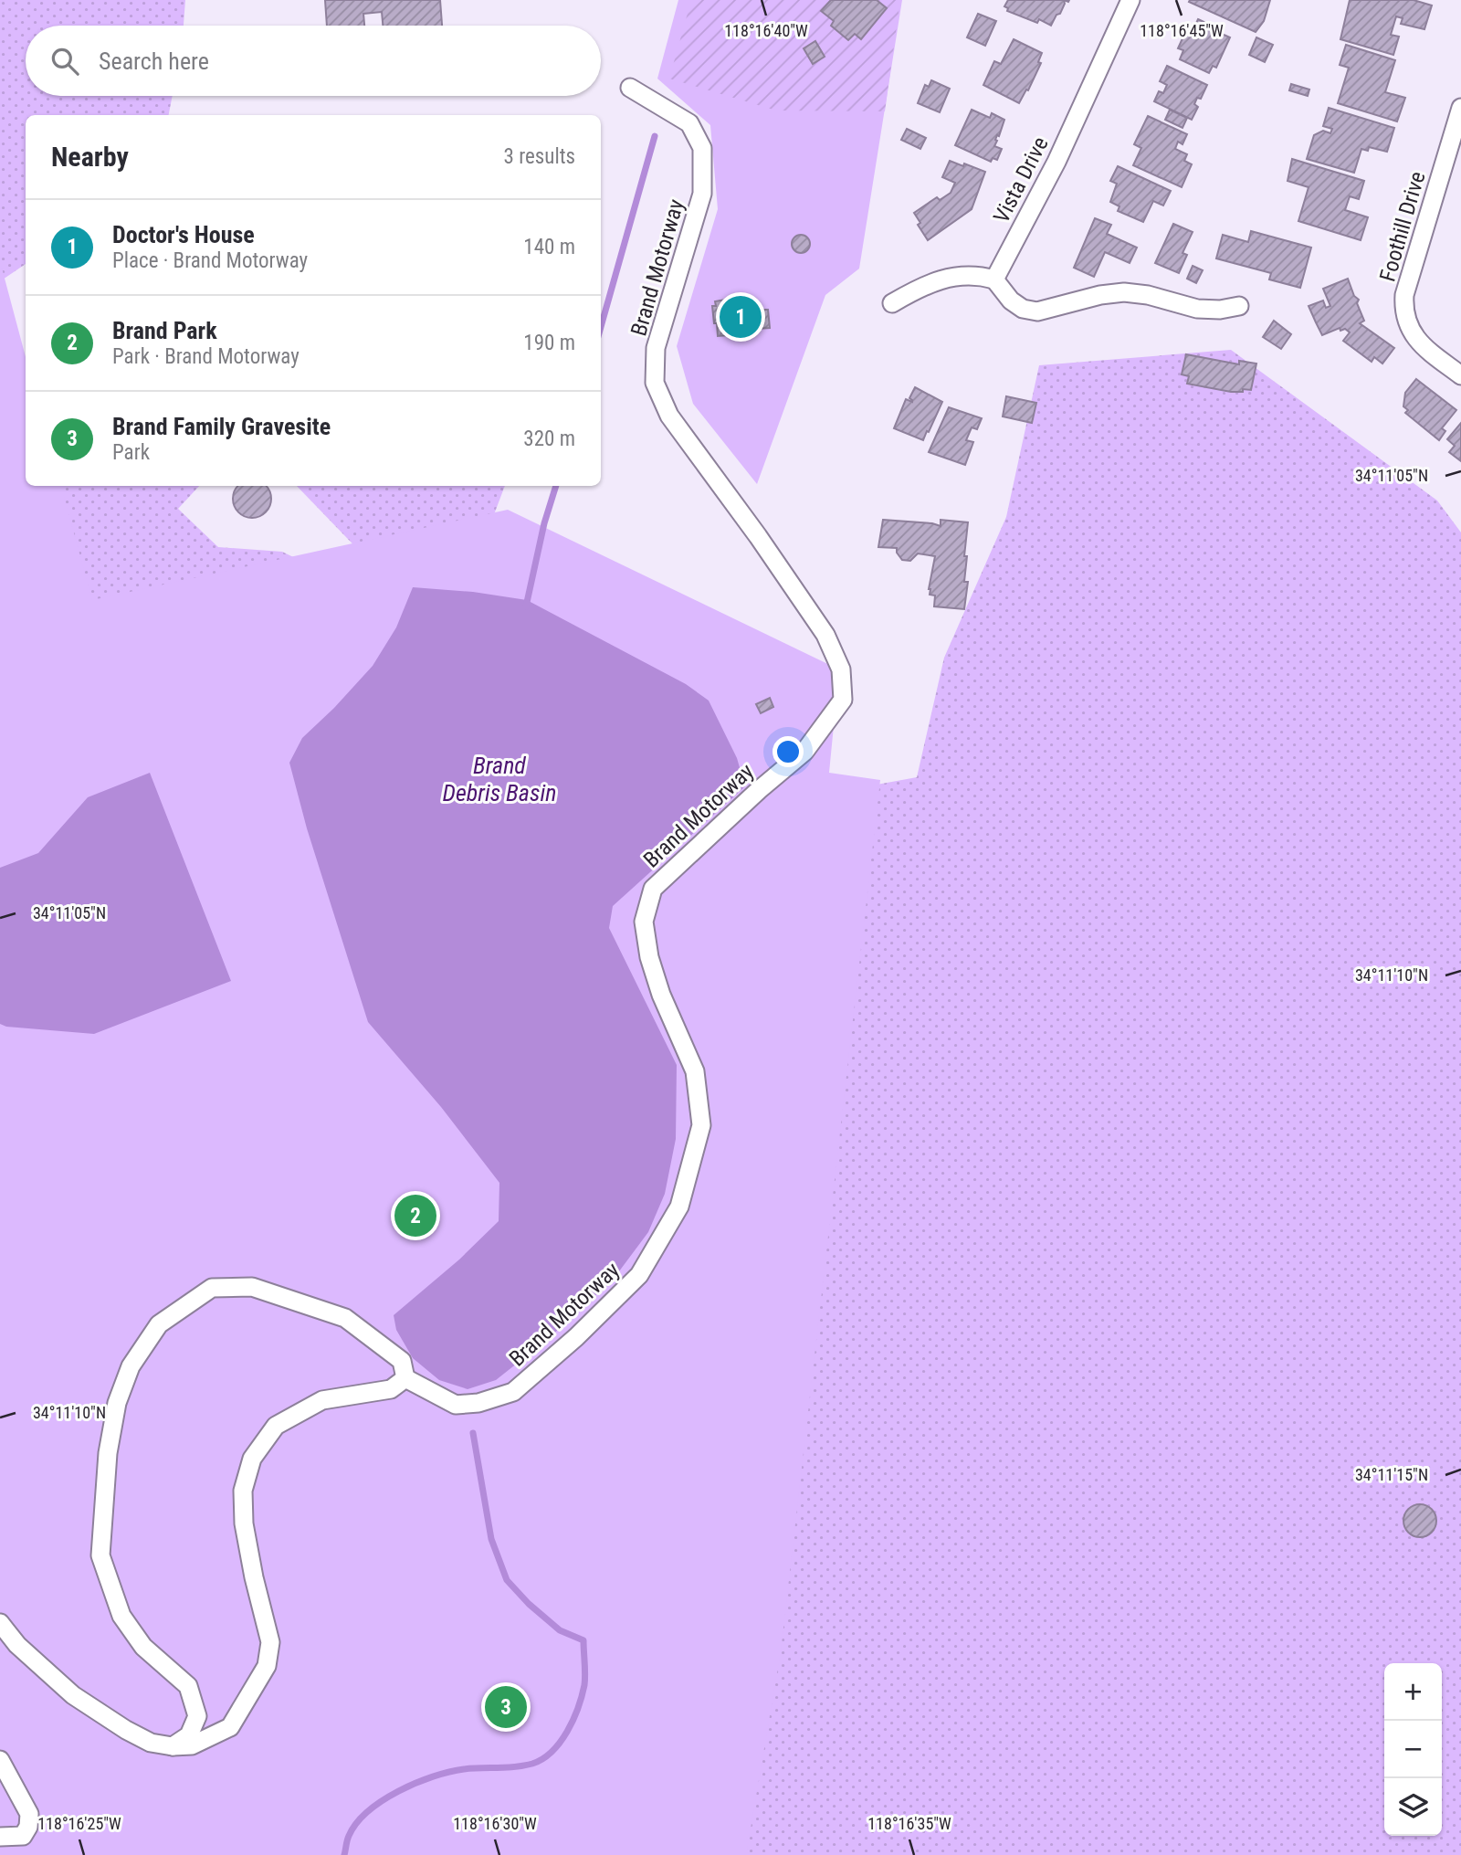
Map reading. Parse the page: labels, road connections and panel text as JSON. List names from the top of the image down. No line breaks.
{"streets":{"street":["Vista Drive","Foothill Drive","Brand Motorway"]},"water":["Brand Debris Basin"],"page":{"search":"Search here","heading":["Nearby","3 results"],"list":[{"mark":"1","name":"Doctor's House","note":"Place · Brand Motorway","value":"140 m"},{"mark":"2","name":"Brand Park","note":"Park · Brand Motorway","value":"190 m"},{"mark":"3","name":"Brand Family Gravesite","note":"Park","value":"320 m"}],"pins":["1","2","3"],"map_buttons":["+","−"]},"coordinates":["118°16'40\"W","118°16'45\"W","34°11'05\"N","34°11'10\"N","34°11'15\"N","118°16'25\"W","118°16'30\"W","118°16'35\"W"]}
